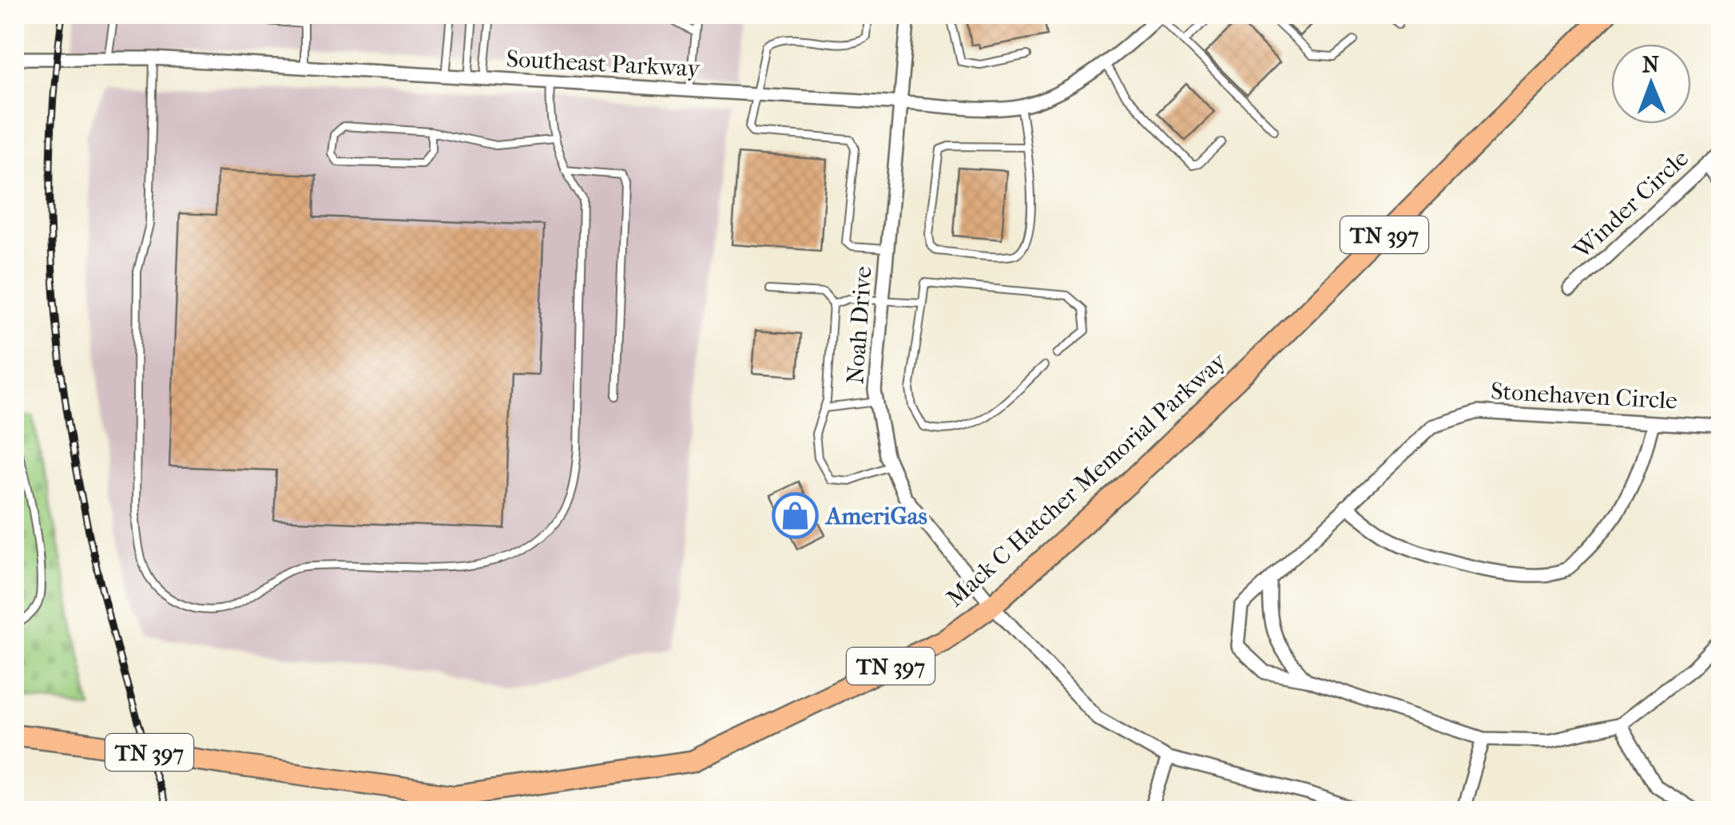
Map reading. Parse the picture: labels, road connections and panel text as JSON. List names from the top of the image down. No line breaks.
{"streets":{"main road":["TN 397","Mack C Hatcher Memorial Parkway"],"street":["Southeast Parkway","Winder Circle","Noah Drive","Stonehaven Circle"]},"crossings":[["Southeast Parkway","Noah Drive"],["Noah Drive","Mack C Hatcher Memorial Parkway"]],"places":{"shop":["AmeriGas"]},"north":"top"}
